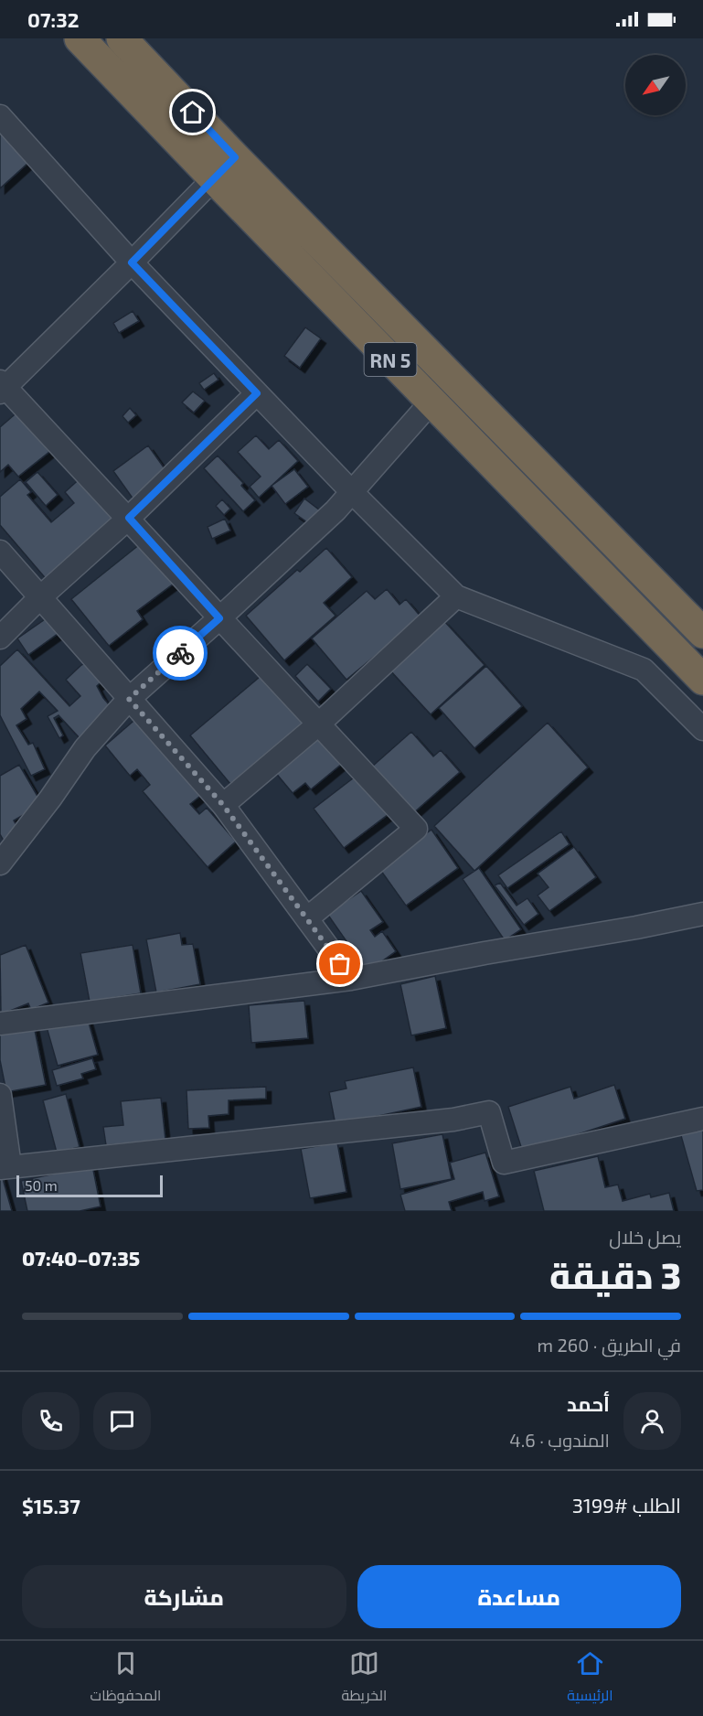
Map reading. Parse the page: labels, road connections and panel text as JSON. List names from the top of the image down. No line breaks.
{"streets":{"highway":["RN 5"]},"scale_bar":"50 m","north":"bottom left","page":{"status":"07:32","scale":"50 m","heading":["3 دقيقة","يصل خلال","07:35–07:40"],"panel":["أحمد","المندوب · 4.6","الطلب #3199","$15.37"],"bar":"في الطريق · 260 m","buttons":["مساعدة","مشاركة"],"tabs":["الرئيسية","الخريطة","المحفوظات"]}}
